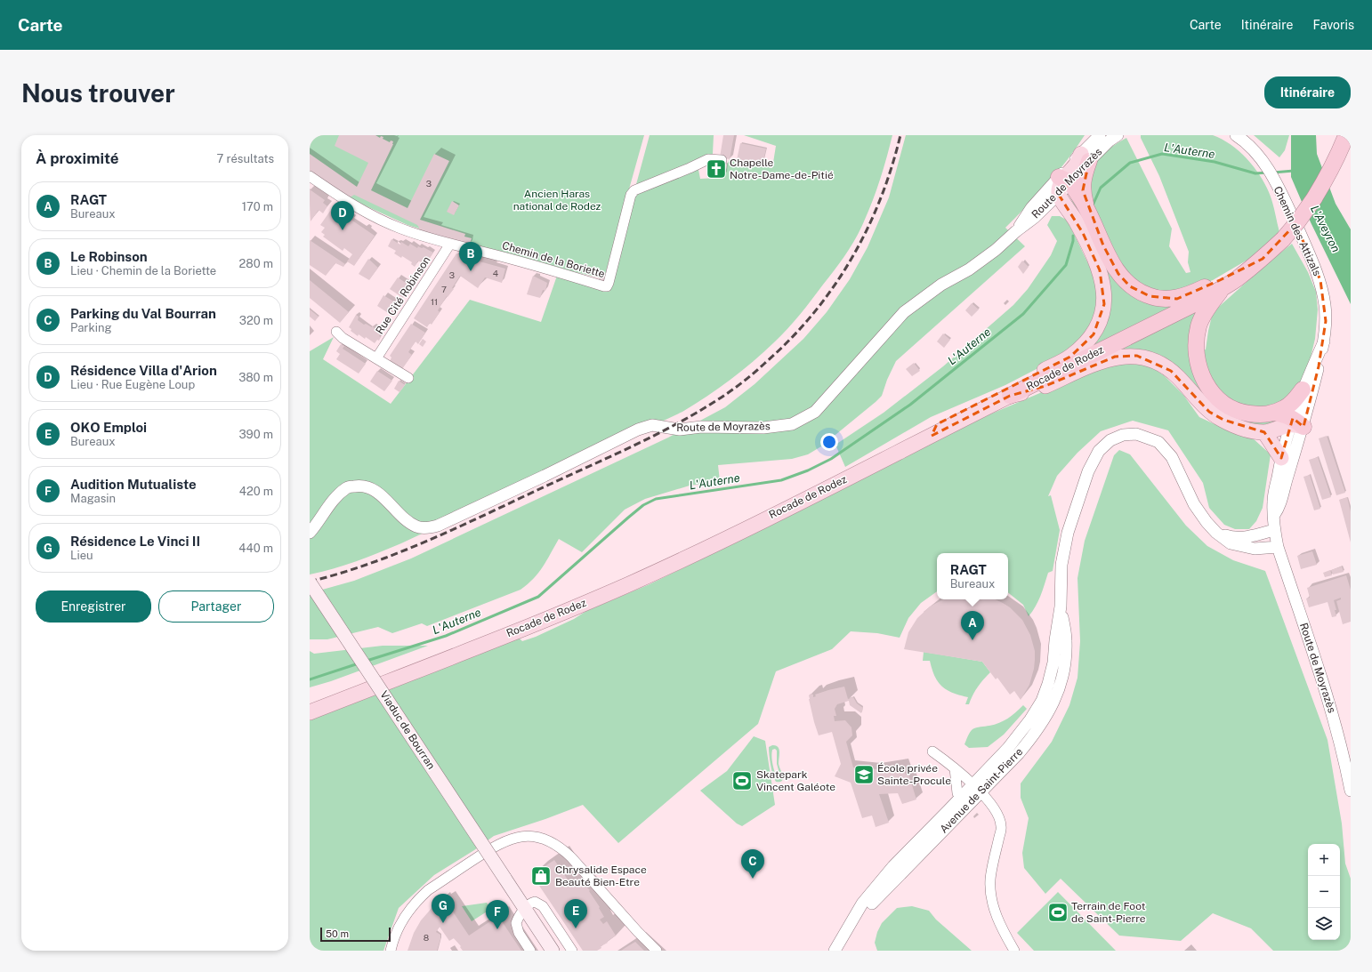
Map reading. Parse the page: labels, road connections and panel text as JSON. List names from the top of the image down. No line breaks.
{"streets":{"highway":["Rocade de Rodez"],"main road":["Viaduc de Bourran"],"street":["Route de Moyrazès","Chemin des Attizals","Chemin de la Boriette","Rue Cité Robinson","Avenue de Saint-Pierre"]},"crossings":[["Route de Moyrazès","Chemin des Attizals"],["Route de Moyrazès","Avenue de Saint-Pierre"],["Chemin des Attizals","Avenue de Saint-Pierre"],["Chemin de la Boriette","Rue Cité Robinson"]],"water":["L'Auterne","L'Aveyron"],"parks":["Ancien Haras national de Rodez"],"places":{"church":["Chapelle Notre-Dame-de-Pitié"],"school or university":["École privée Sainte-Procule"],"sports":["Skatepark Vincent Galéote","Terrain de Foot de Saint-Pierre"],"shop":["Chrysalide Espace Beauté Bien-Etre"]},"house_numbers":["3","4","3","7","11","8"],"scale_bar":"50 m","page":{"header":"Carte","nav":["Carte","Itinéraire","Favoris"],"buttons":["Itinéraire",["Enregistrer","Partager"]],"title":"Nous trouver","heading":["À proximité","7 résultats"],"list":[{"mark":"A","name":"RAGT","note":"Bureaux","value":"170 m"},{"mark":"B","name":"Le Robinson","note":"Lieu · Chemin de la Boriette","value":"280 m"},{"mark":"C","name":"Parking du Val Bourran","note":"Parking","value":"320 m"},{"mark":"D","name":"Résidence Villa d'Arion","note":"Lieu · Rue Eugène Loup","value":"380 m"},{"mark":"E","name":"OKO Emploi","note":"Bureaux","value":"390 m"},{"mark":"F","name":"Audition Mutualiste","note":"Magasin","value":"420 m"},{"mark":"G","name":"Résidence Le Vinci II","note":"Lieu","value":"440 m"}],"pins":["D","B","A","C","G","E","F"],"popup":["RAGT","Bureaux"],"map_buttons":["+","−"],"scale":"50 m"}}
